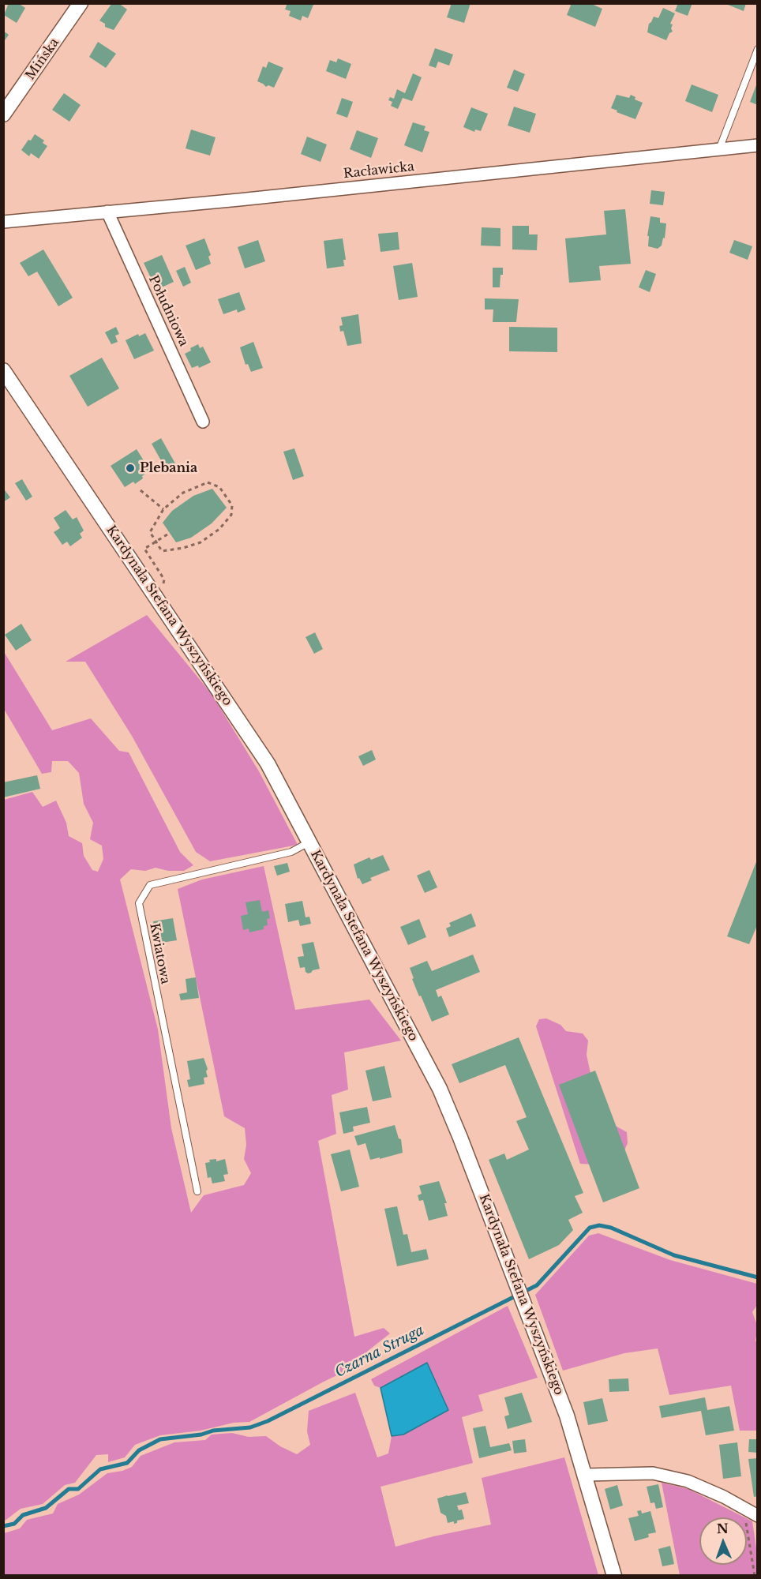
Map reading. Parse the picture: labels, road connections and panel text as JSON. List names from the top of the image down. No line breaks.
{"streets":{"street":["Mińska","Racławicka","Południowa","Kardynała Stefana Wyszyńskiego"],"lane":["Kwiatowa"]},"crossings":[["Racławicka","Południowa"],["Kardynała Stefana Wyszyńskiego","Kwiatowa"]],"water":["Czarna Struga"],"places":["Plebania"],"north":"top"}
